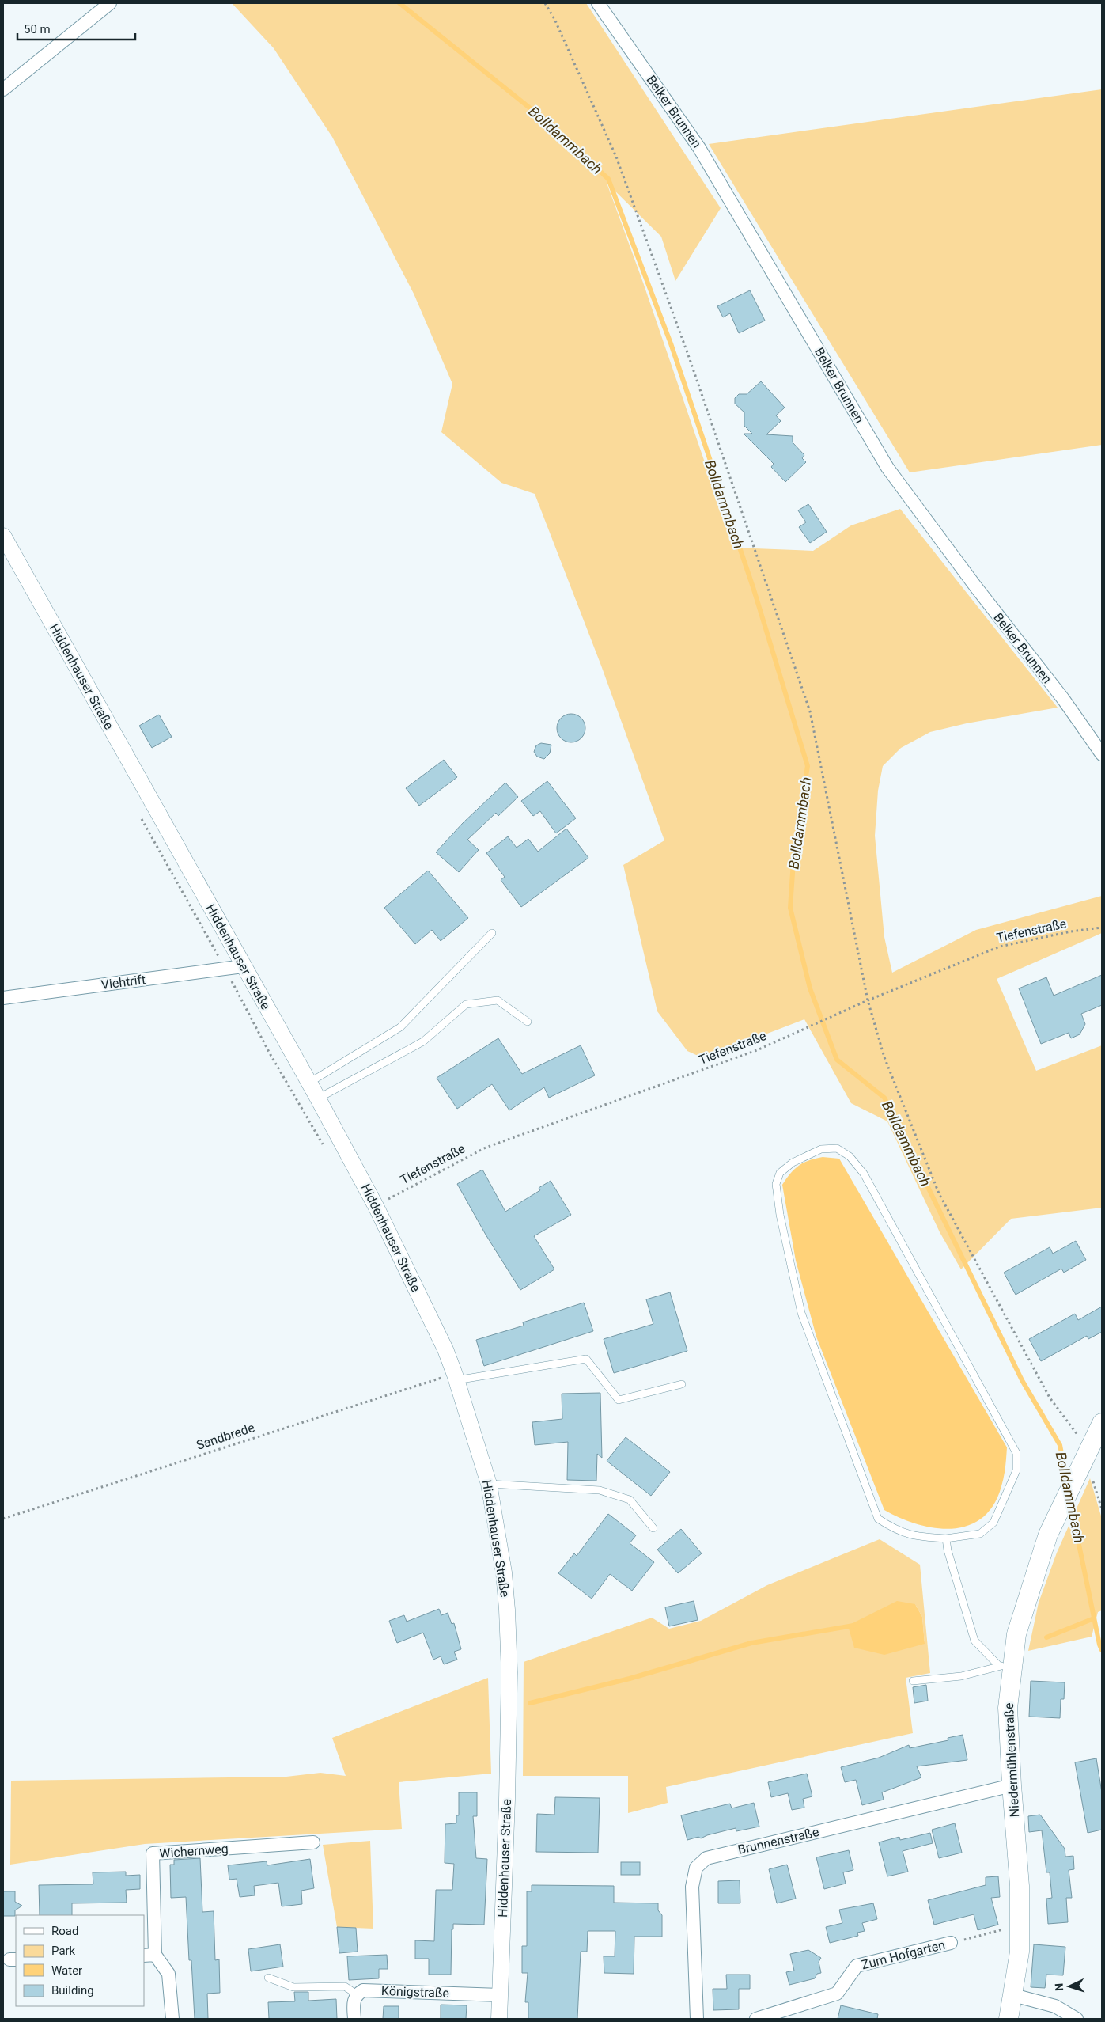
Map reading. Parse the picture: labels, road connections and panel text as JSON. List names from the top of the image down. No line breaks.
{"streets":{"main road":["Niedermühlenstraße"],"street":["Belker Brunnen","Hiddenhauser Straße","Viehtrift","Brunnenstraße","Wichernweg","Zum Hofgarten","Königstraße"],"path":["Tiefenstraße","Sandbrede"]},"crossings":[["Hiddenhauser Straße","Tiefenstraße"],["Hiddenhauser Straße","Viehtrift"],["Hiddenhauser Straße","Sandbrede"],["Hiddenhauser Straße","Königstraße"],["Niedermühlenstraße","Brunnenstraße"],["Niedermühlenstraße","Zum Hofgarten"]],"water":["Bolldammbach"],"legend":["Road","Park","Water","Building"],"scale_bar":"50 m","north":"left"}
